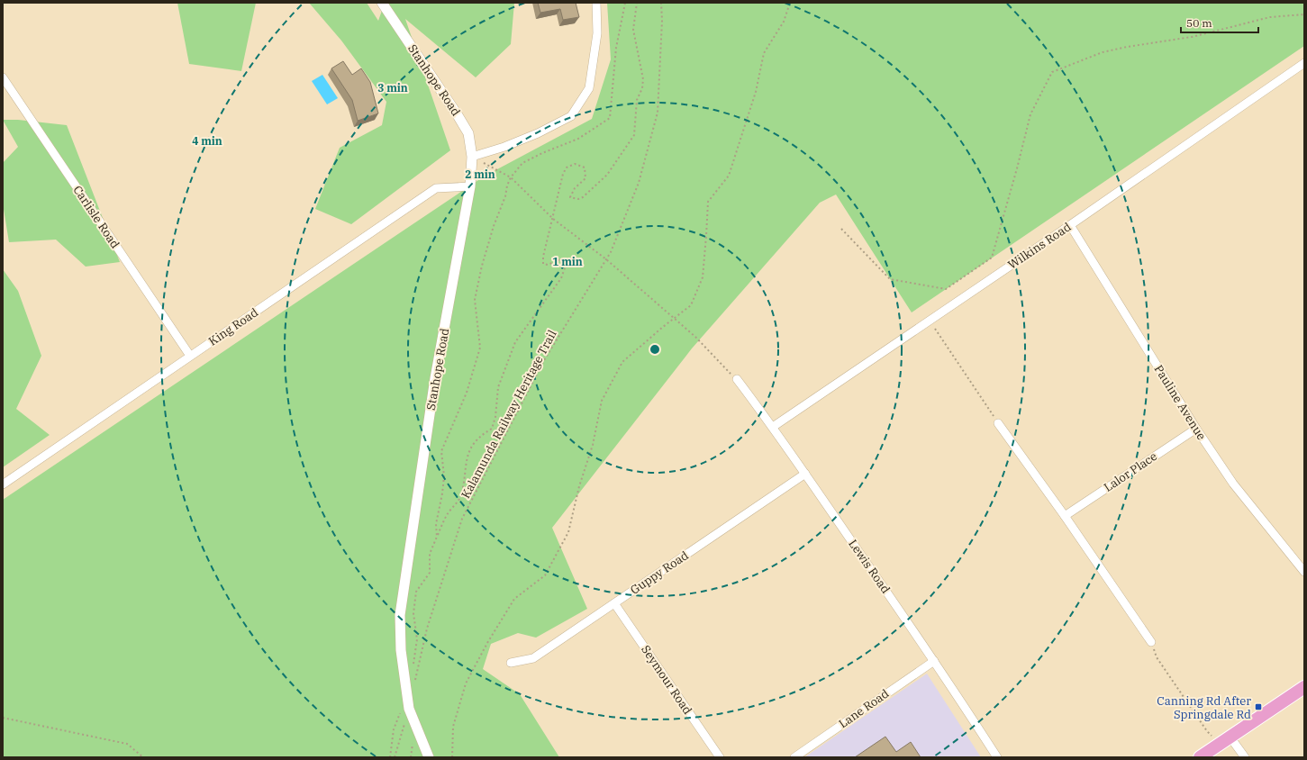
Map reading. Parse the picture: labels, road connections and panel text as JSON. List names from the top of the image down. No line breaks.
{"streets":{"street":["Stanhope Road","Carlisle Road","Wilkins Road","King Road","Pauline Avenue","Lalor Place","Lewis Road","Guppy Road","Seymour Road","Lane Road"],"path":["Kalamunda Railway Heritage Trail"]},"crossings":[["Stanhope Road","King Road"],["Carlisle Road","King Road"],["Wilkins Road","Pauline Avenue"],["Wilkins Road","Lewis Road"],["Pauline Avenue","Lalor Place"],["Lewis Road","Guppy Road"],["Lewis Road","Lane Road"],["Guppy Road","Seymour Road"]],"places":{"transit":["Canning Rd After Springdale Rd"]},"scale_bar":"50 m","rings":["3 min","4 min","2 min","1 min"]}
